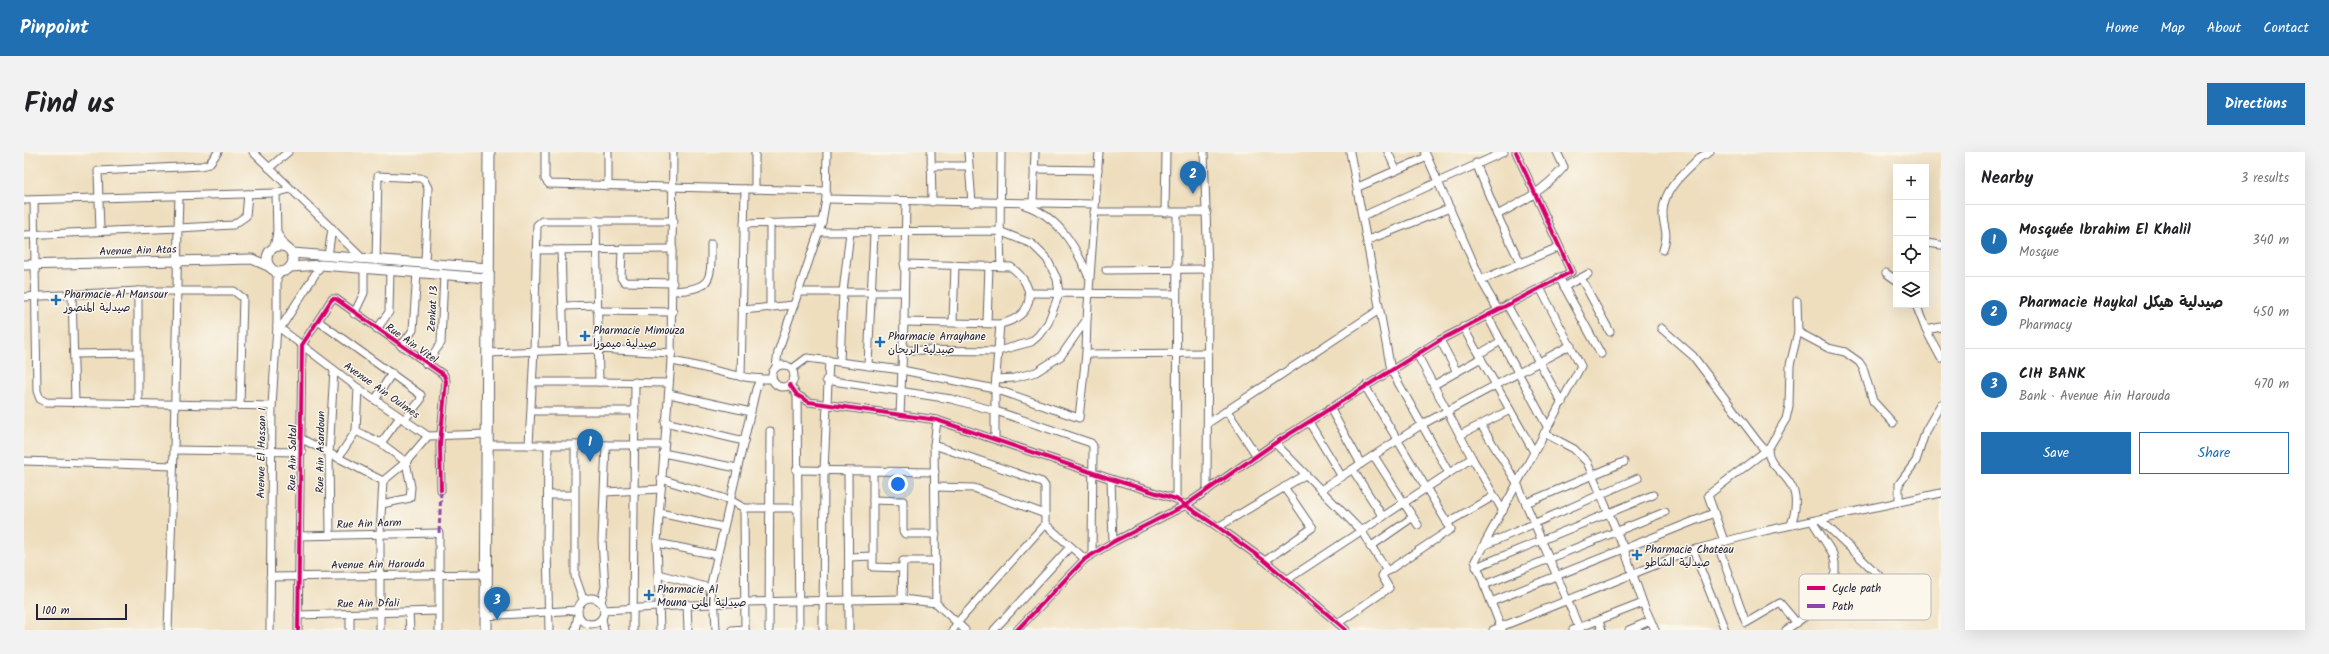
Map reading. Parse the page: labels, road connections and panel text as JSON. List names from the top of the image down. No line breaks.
{"streets":{"street":["Avenue Ain Atas","Zenkat 13","Rue Ain Vitel","Avenue Ain Oulmes","Rue Ain Asardoun","Avenue El Hassan I","Rue Ain Saltal","Rue Ain Aarm","Avenue Ain Harouda","Rue Ain Dfali"]},"crossings":[["Zenkat 13","Rue Ain Vitel"],["Avenue Ain Oulmes","Rue Ain Asardoun"],["Avenue Ain Oulmes","Avenue El Hassan I"],["Avenue Ain Oulmes","Rue Ain Saltal"],["Rue Ain Asardoun","Rue Ain Aarm"],["Avenue El Hassan I","Avenue Ain Harouda"],["Rue Ain Saltal","Rue Ain Aarm"],["Rue Ain Saltal","Avenue Ain Harouda"],["Rue Ain Saltal","Rue Ain Dfali"],["Rue Ain Aarm","Avenue Ain Harouda"]],"places":{"health":["Pharmacie Al Mansour صيدلية المنصور","Pharmacie Mimouza صيدلية ميموزا","Pharmacie Arrayhane صيدلية الريحان","Pharmacie Chateau صيدلية الشاطو","Pharmacie Al Mouna صيدلية المنى"]},"legend":["Cycle path","Path"],"scale_bar":"100 m","page":{"header":"Pinpoint","nav":["Home","Map","About","Contact"],"title":"Find us","buttons":["Directions",["Save","Share"]],"heading":["Nearby","3 results"],"pins":["2","1","3"],"map_buttons":["+","−"],"list":[{"mark":"1","name":"Mosquée Ibrahim El Khalil","note":"Mosque","value":"340 m"},{"mark":"2","name":"Pharmacie Haykal صيدلية هيكل","note":"Pharmacy","value":"450 m"},{"mark":"3","name":"CIH BANK","note":"Bank · Avenue Ain Harouda","value":"470 m"}],"scale":"100 m"}}
